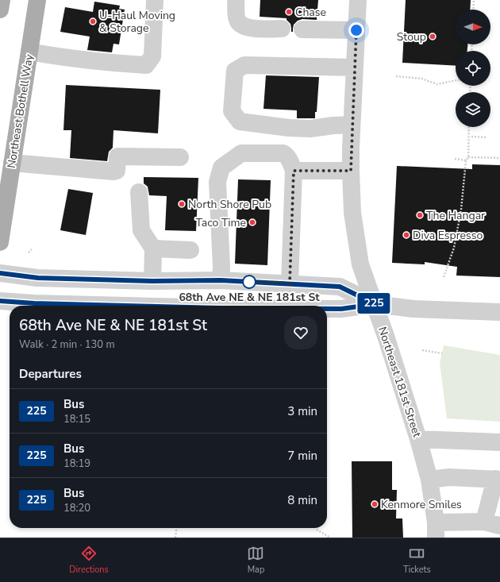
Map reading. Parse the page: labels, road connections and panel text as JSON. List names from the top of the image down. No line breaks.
{"streets":{"main road":["Northeast Bothell Way"],"street":["Northeast 181st Street"]},"places":["Chase","U-Haul Moving & Storage","Stoup","North Shore Pub","The Hangar","Taco Time","Diva Espresso","68th Ave NE & NE 181st St","Kenmore Smiles"],"lines":["bus line 225"],"north":"right","page":{"on_map":"225","heading":[["68th Ave NE & NE 181st St","Walk · 2 min · 130 m"],"Departures"],"list":[{"mark":"225","name":"Bus","note":"18:15","value":"3 min"},{"mark":"225","name":"Bus","note":"18:19","value":"7 min"},{"mark":"225","name":"Bus","note":"18:20","value":"8 min"}],"tabs":["Directions","Map","Tickets"]}}
